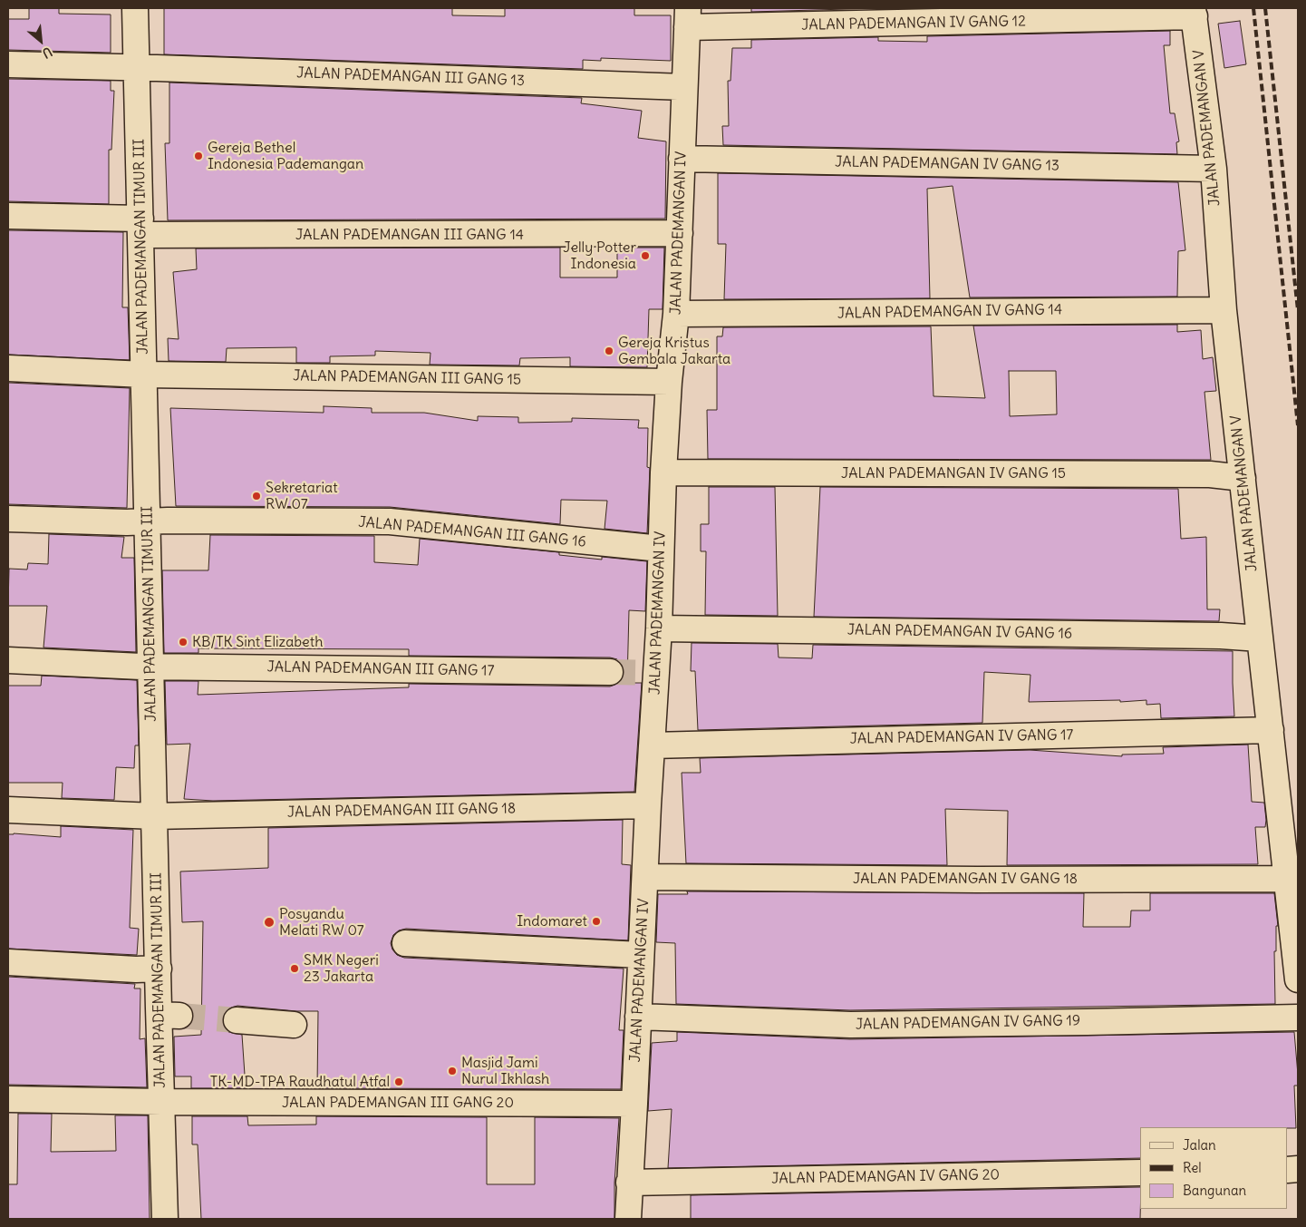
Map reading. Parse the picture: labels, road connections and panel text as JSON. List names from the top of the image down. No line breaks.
{"streets":{"street":["JALAN PADEMANGAN IV GANG 12","JALAN PADEMANGAN III GANG 13","JALAN PADEMANGAN V","JALAN PADEMANGAN IV GANG 13","JALAN PADEMANGAN IV","JALAN PADEMANGAN III GANG 14","JALAN PADEMANGAN TIMUR III","JALAN PADEMANGAN IV GANG 14","JALAN PADEMANGAN III GANG 15","JALAN PADEMANGAN IV GANG 15","JALAN PADEMANGAN III GANG 16","JALAN PADEMANGAN IV GANG 16","JALAN PADEMANGAN III GANG 17","JALAN PADEMANGAN IV GANG 17","JALAN PADEMANGAN III GANG 18","JALAN PADEMANGAN IV GANG 18","JALAN PADEMANGAN IV GANG 19","JALAN PADEMANGAN III GANG 20","JALAN PADEMANGAN IV GANG 20"]},"crossings":[["JALAN PADEMANGAN IV GANG 12","JALAN PADEMANGAN V"],["JALAN PADEMANGAN IV GANG 12","JALAN PADEMANGAN IV"],["JALAN PADEMANGAN III GANG 13","JALAN PADEMANGAN IV"],["JALAN PADEMANGAN III GANG 13","JALAN PADEMANGAN TIMUR III"],["JALAN PADEMANGAN V","JALAN PADEMANGAN IV GANG 13"],["JALAN PADEMANGAN V","JALAN PADEMANGAN IV GANG 14"],["JALAN PADEMANGAN V","JALAN PADEMANGAN IV GANG 15"],["JALAN PADEMANGAN V","JALAN PADEMANGAN IV GANG 16"],["JALAN PADEMANGAN V","JALAN PADEMANGAN IV GANG 17"],["JALAN PADEMANGAN V","JALAN PADEMANGAN IV GANG 18"],["JALAN PADEMANGAN IV GANG 13","JALAN PADEMANGAN IV"],["JALAN PADEMANGAN IV","JALAN PADEMANGAN III GANG 14"],["JALAN PADEMANGAN IV","JALAN PADEMANGAN IV GANG 14"],["JALAN PADEMANGAN IV","JALAN PADEMANGAN III GANG 15"],["JALAN PADEMANGAN IV","JALAN PADEMANGAN IV GANG 15"],["JALAN PADEMANGAN IV","JALAN PADEMANGAN III GANG 16"],["JALAN PADEMANGAN IV","JALAN PADEMANGAN IV GANG 16"],["JALAN PADEMANGAN IV","JALAN PADEMANGAN IV GANG 17"],["JALAN PADEMANGAN IV","JALAN PADEMANGAN III GANG 18"],["JALAN PADEMANGAN IV","JALAN PADEMANGAN IV GANG 18"],["JALAN PADEMANGAN IV","JALAN PADEMANGAN IV GANG 19"],["JALAN PADEMANGAN IV","JALAN PADEMANGAN III GANG 20"],["JALAN PADEMANGAN IV","JALAN PADEMANGAN IV GANG 20"],["JALAN PADEMANGAN III GANG 14","JALAN PADEMANGAN TIMUR III"],["JALAN PADEMANGAN TIMUR III","JALAN PADEMANGAN III GANG 15"],["JALAN PADEMANGAN TIMUR III","JALAN PADEMANGAN III GANG 16"],["JALAN PADEMANGAN TIMUR III","JALAN PADEMANGAN III GANG 17"],["JALAN PADEMANGAN TIMUR III","JALAN PADEMANGAN III GANG 18"],["JALAN PADEMANGAN TIMUR III","JALAN PADEMANGAN III GANG 20"]],"places":["Gereja Bethel Indonesia Pademangan","Jelly Potter Indonesia","Gereja Kristus Gembala Jakarta","Sekretariat RW 07","KB/TK Sint Elizabeth","Indomaret","Posyandu Melati RW 07","SMK Negeri 23 Jakarta","Masjid Jami Nurul Ikhlash","TK-MD-TPA Raudhatul Atfal"],"legend":["Jalan","Rel","Bangunan"],"north":"bottom right"}
